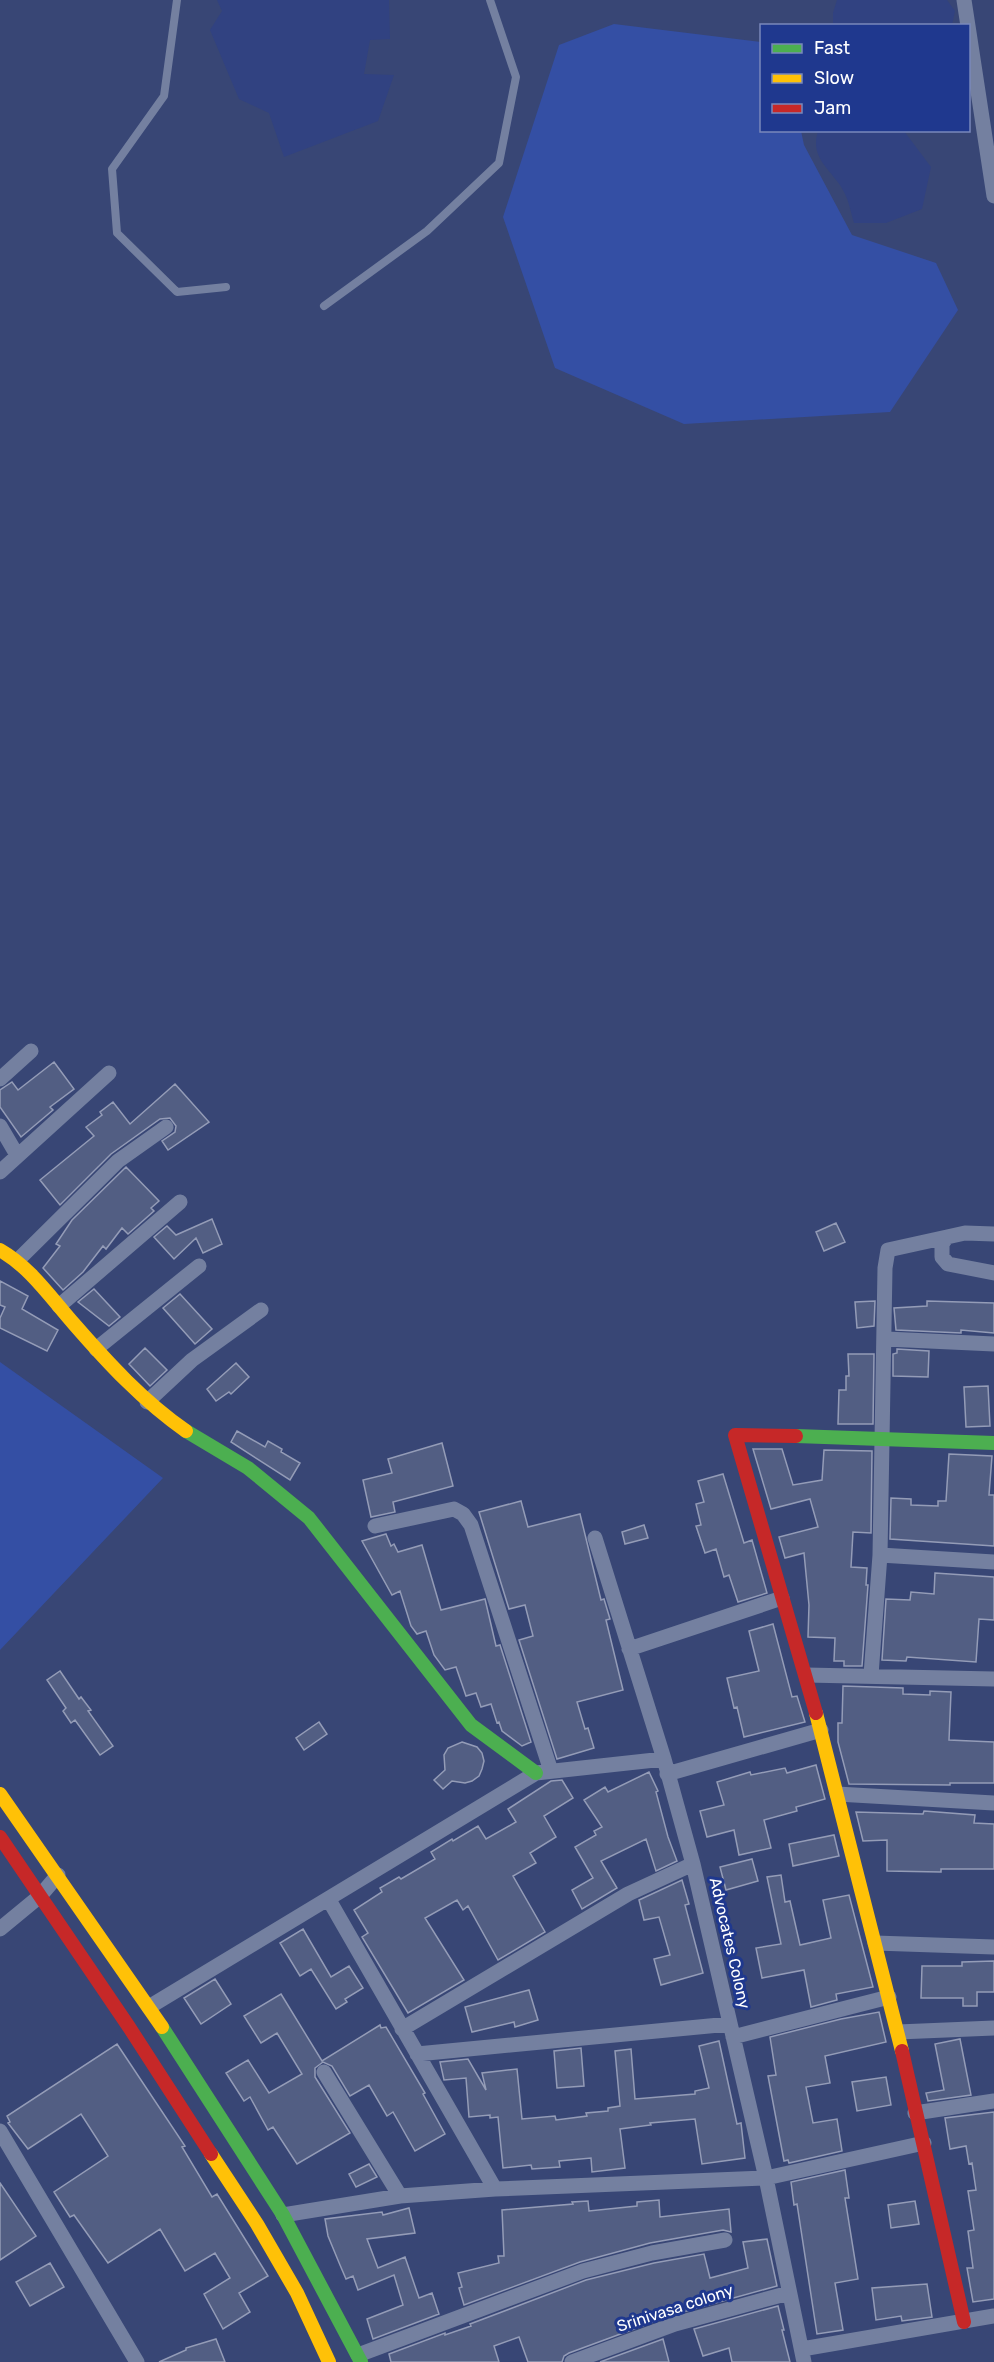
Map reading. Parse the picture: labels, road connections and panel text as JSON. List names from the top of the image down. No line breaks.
{"streets":{"street":["Advocates Colony","Srinivasa colony"]},"crossings":[["Advocates Colony","Srinivasa colony"]],"legend":["Fast","Slow","Jam"]}
